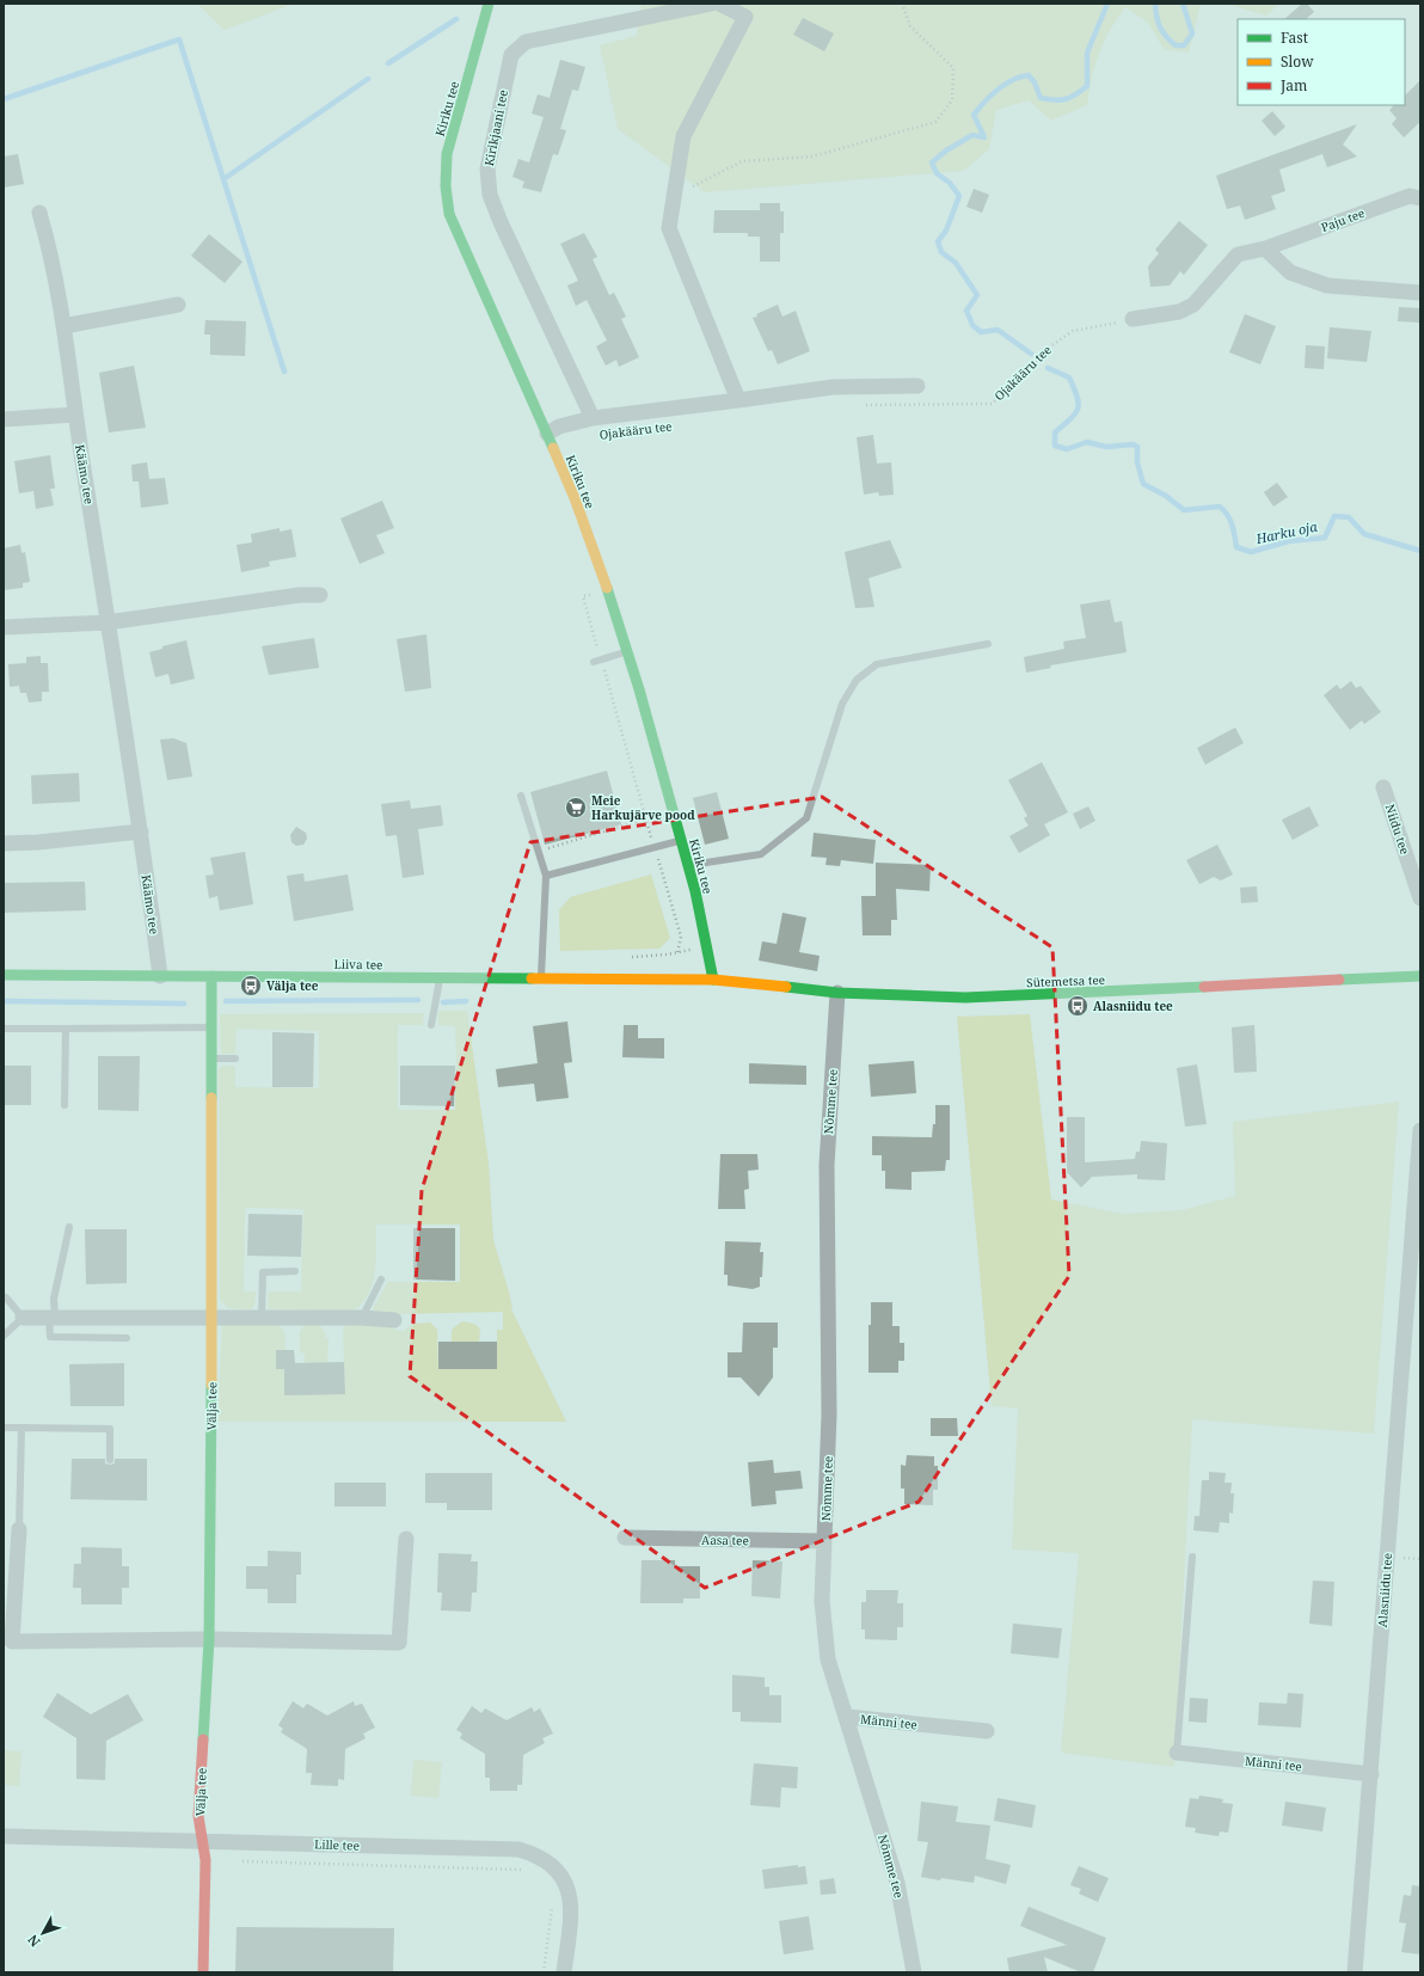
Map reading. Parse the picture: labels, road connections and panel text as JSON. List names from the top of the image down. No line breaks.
{"streets":{"street":["Kiriku tee","Kirikjaani tee","Paju tee","Käämo tee","Niidu tee","Liiva tee","Sütemetsa tee","Nõmme tee","Välja tee","Aasa tee","Alasniidu tee","Männi tee","Lille tee"],"path":["Ojakääru tee"]},"crossings":[["Kiriku tee","Liiva tee"],["Kiriku tee","Sütemetsa tee"],["Käämo tee","Liiva tee"],["Liiva tee","Sütemetsa tee"],["Liiva tee","Välja tee"],["Sütemetsa tee","Nõmme tee"],["Nõmme tee","Aasa tee"],["Nõmme tee","Männi tee"],["Välja tee","Lille tee"],["Alasniidu tee","Männi tee"]],"water":["Harku oja"],"places":{"supermarket":["Meie Harkujärve pood"],"bus stop":["Välja tee","Alasniidu tee"]},"legend":["Fast","Slow","Jam"],"north":"bottom left"}
